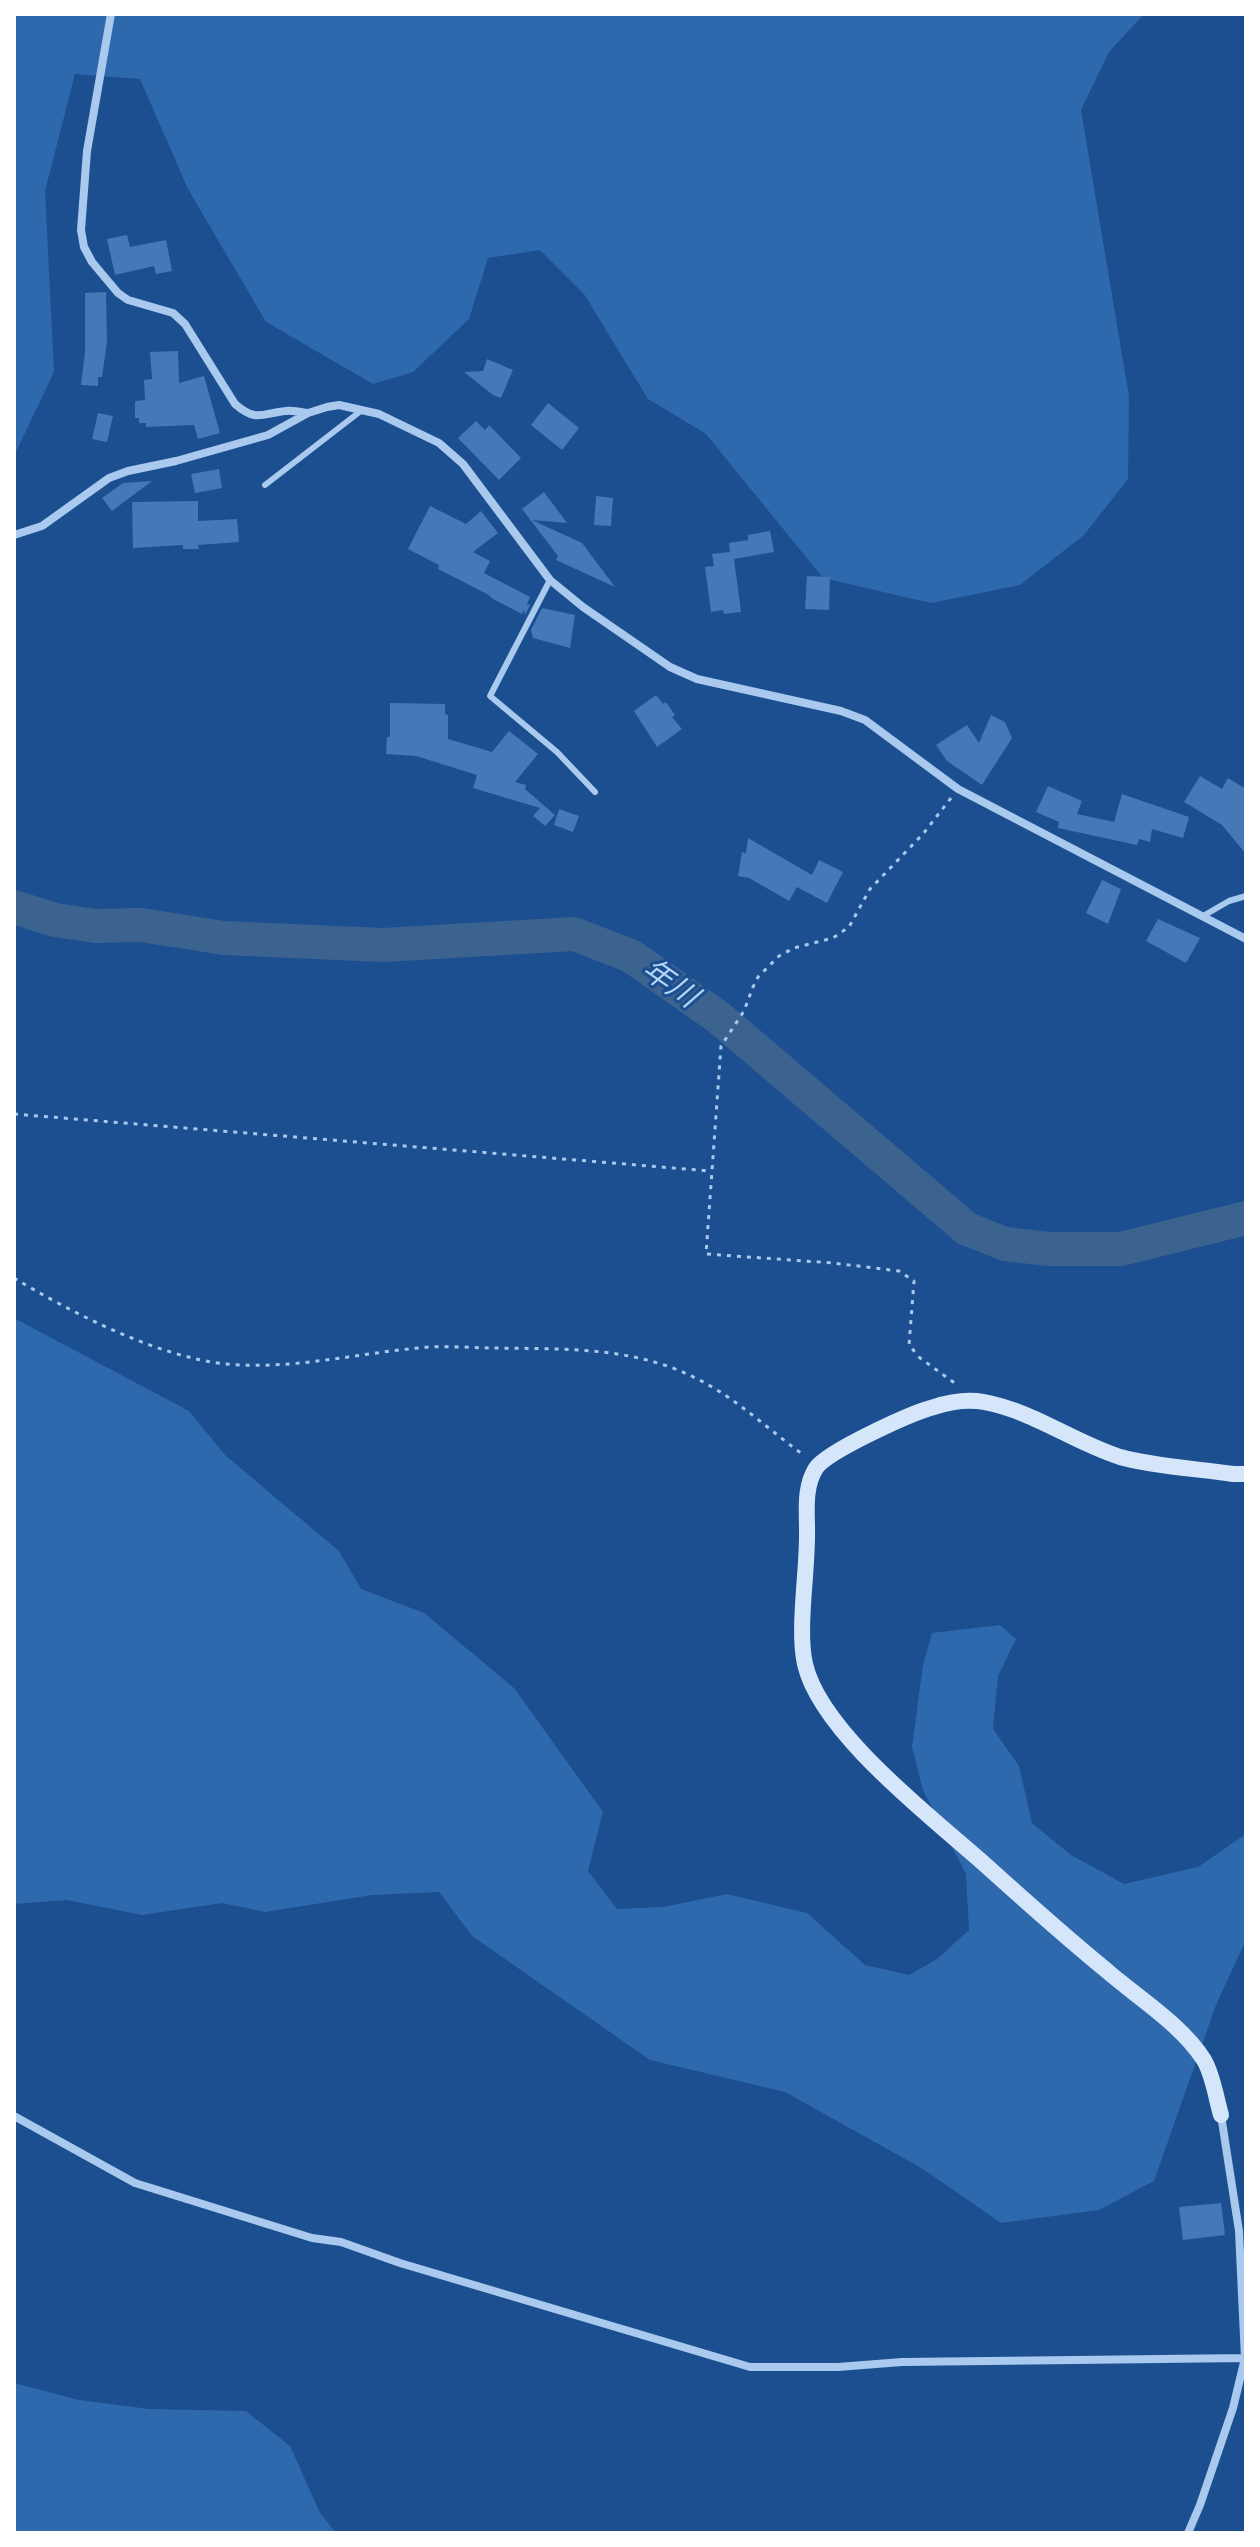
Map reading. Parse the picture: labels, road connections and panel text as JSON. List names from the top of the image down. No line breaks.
{"water":["年川"]}
